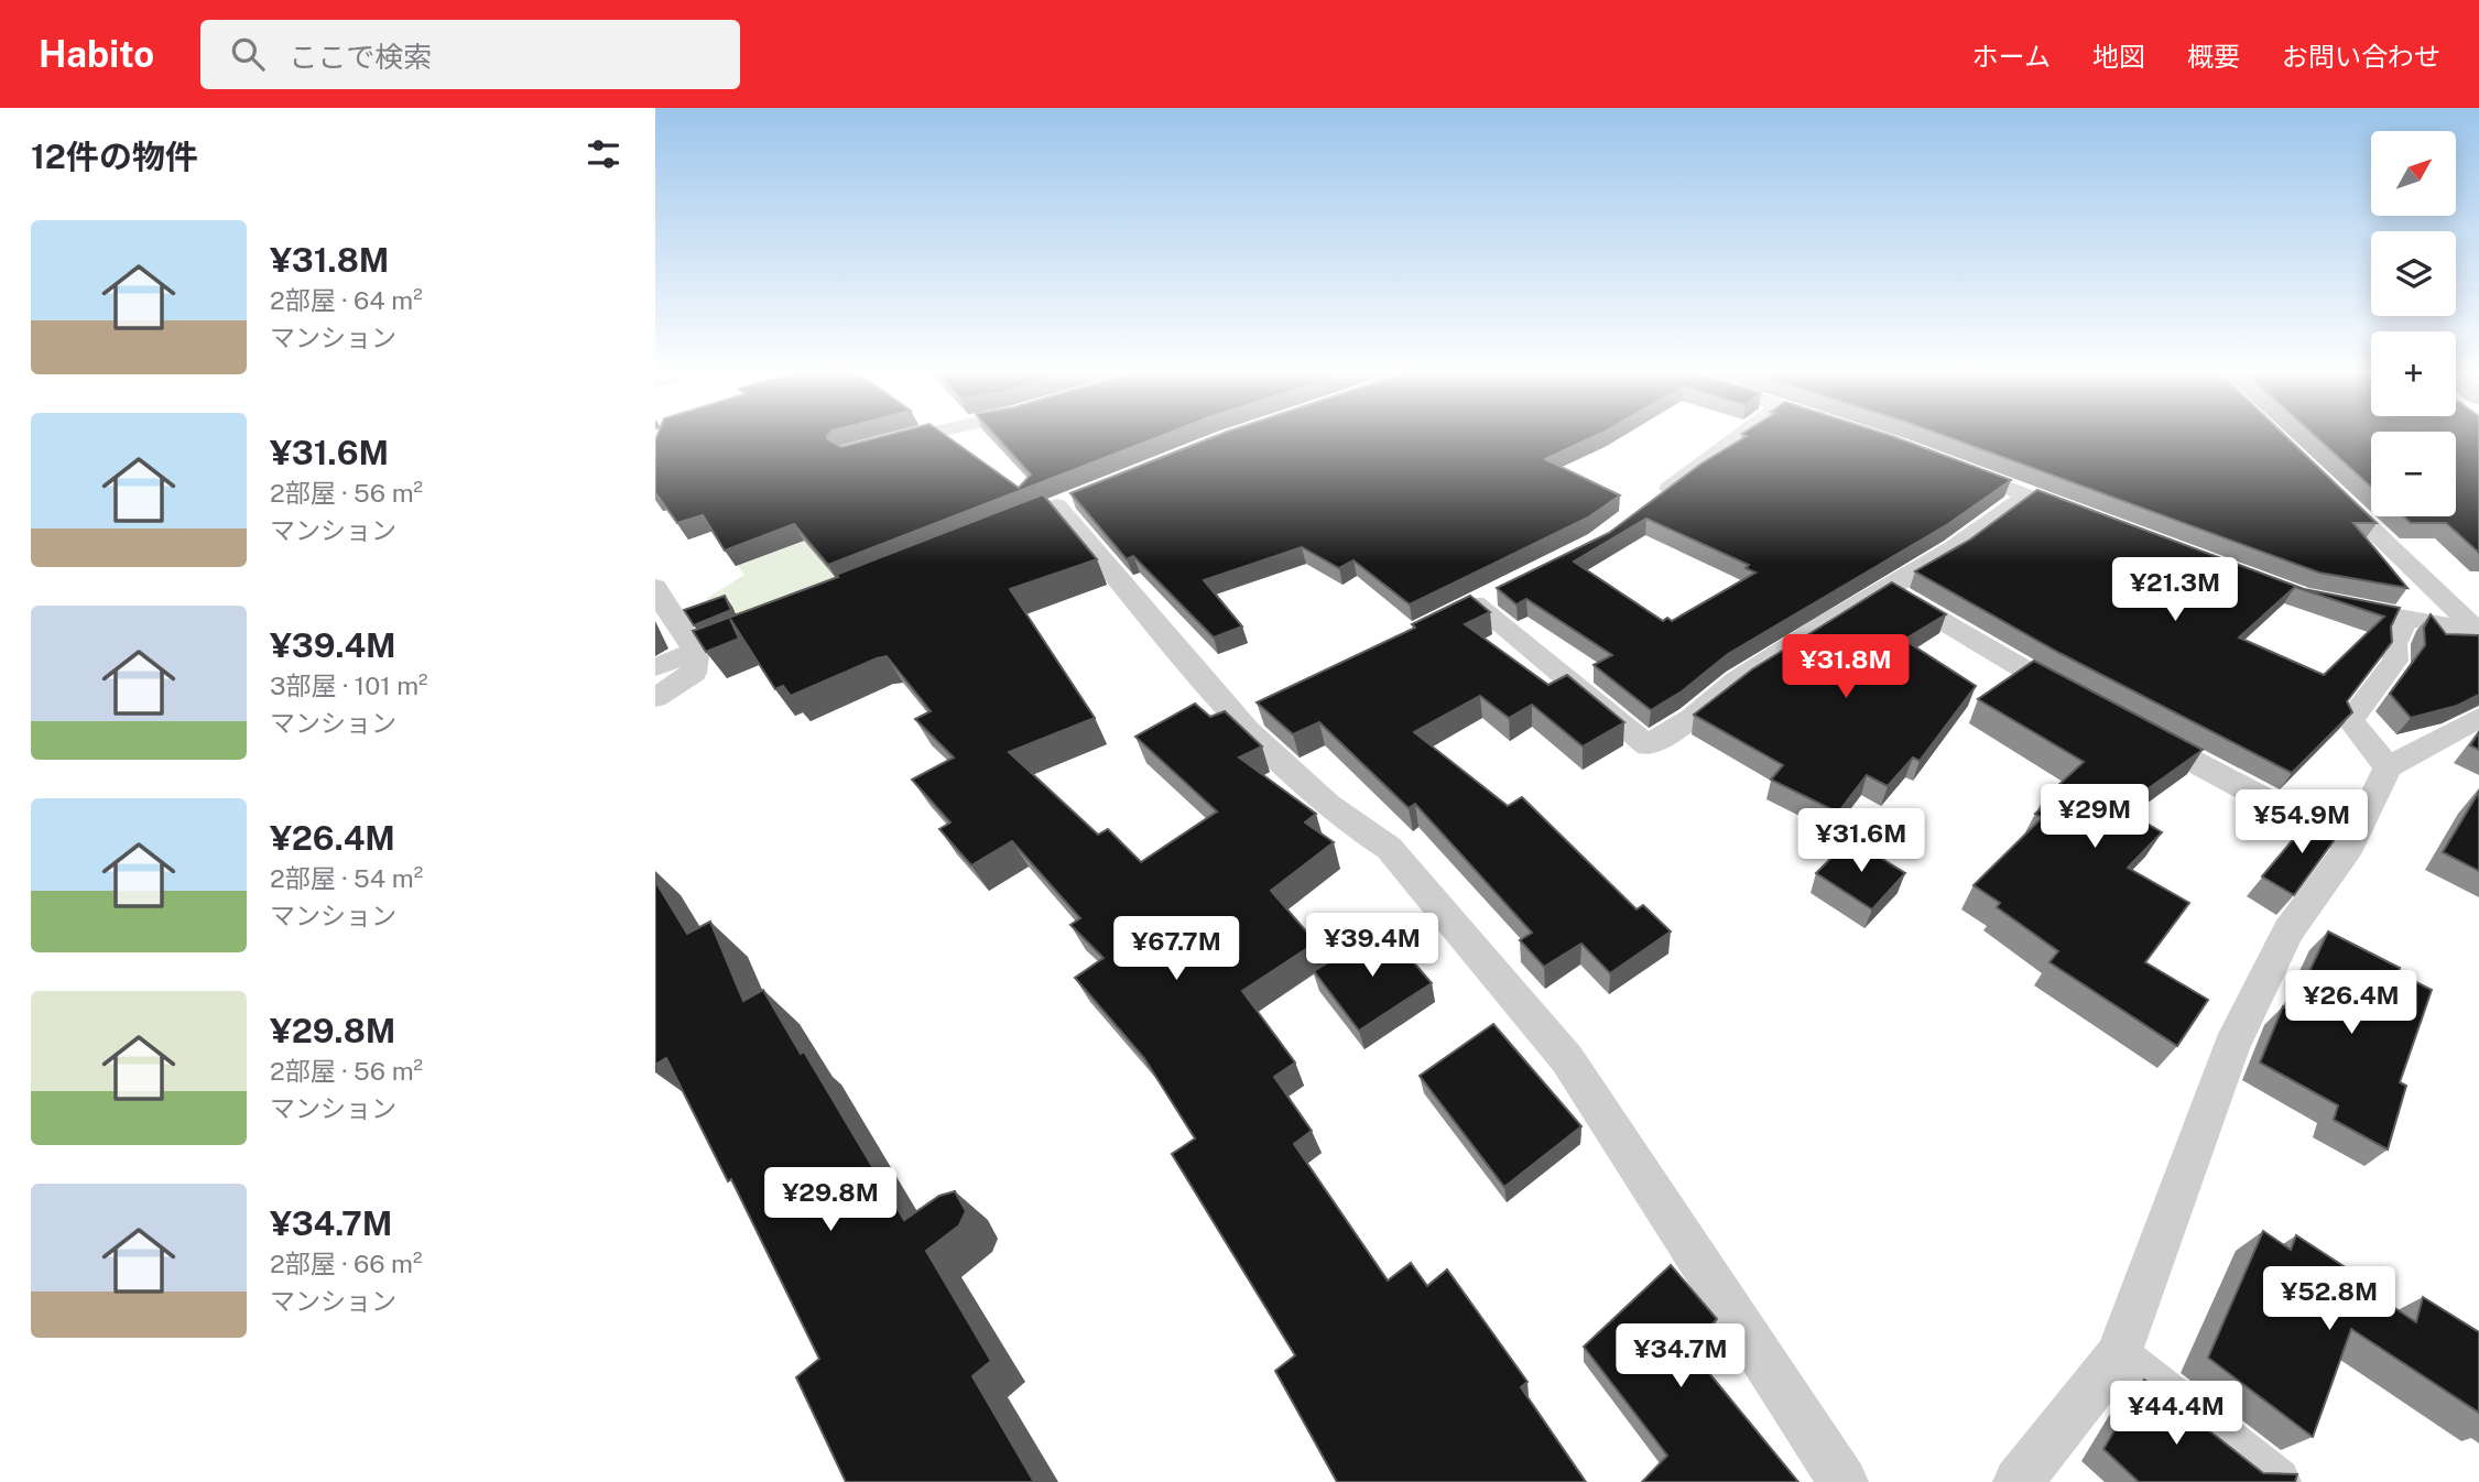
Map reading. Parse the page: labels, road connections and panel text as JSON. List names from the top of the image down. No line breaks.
{"north":"top right","page":{"header":"Habito","search":"ここで検索","nav":["ホーム","地図","概要","お問い合わせ"],"heading":"12件の物件","map_buttons":["+","−"],"list":[{"name":"¥31.8M","note":"2部屋 · 64 m² · マンション"},{"name":"¥31.6M","note":"2部屋 · 56 m² · マンション"},{"name":"¥39.4M","note":"3部屋 · 101 m² · マンション"},{"name":"¥26.4M","note":"2部屋 · 54 m² · マンション"},{"name":"¥29.8M","note":"2部屋 · 56 m² · マンション"},{"name":"¥34.7M","note":"2部屋 · 66 m² · マンション"}],"price":["¥21.3M","¥31.8M","¥29M","¥54.9M","¥31.6M","¥39.4M","¥67.7M","¥26.4M","¥29.8M","¥52.8M","¥34.7M","¥44.4M"]}}
